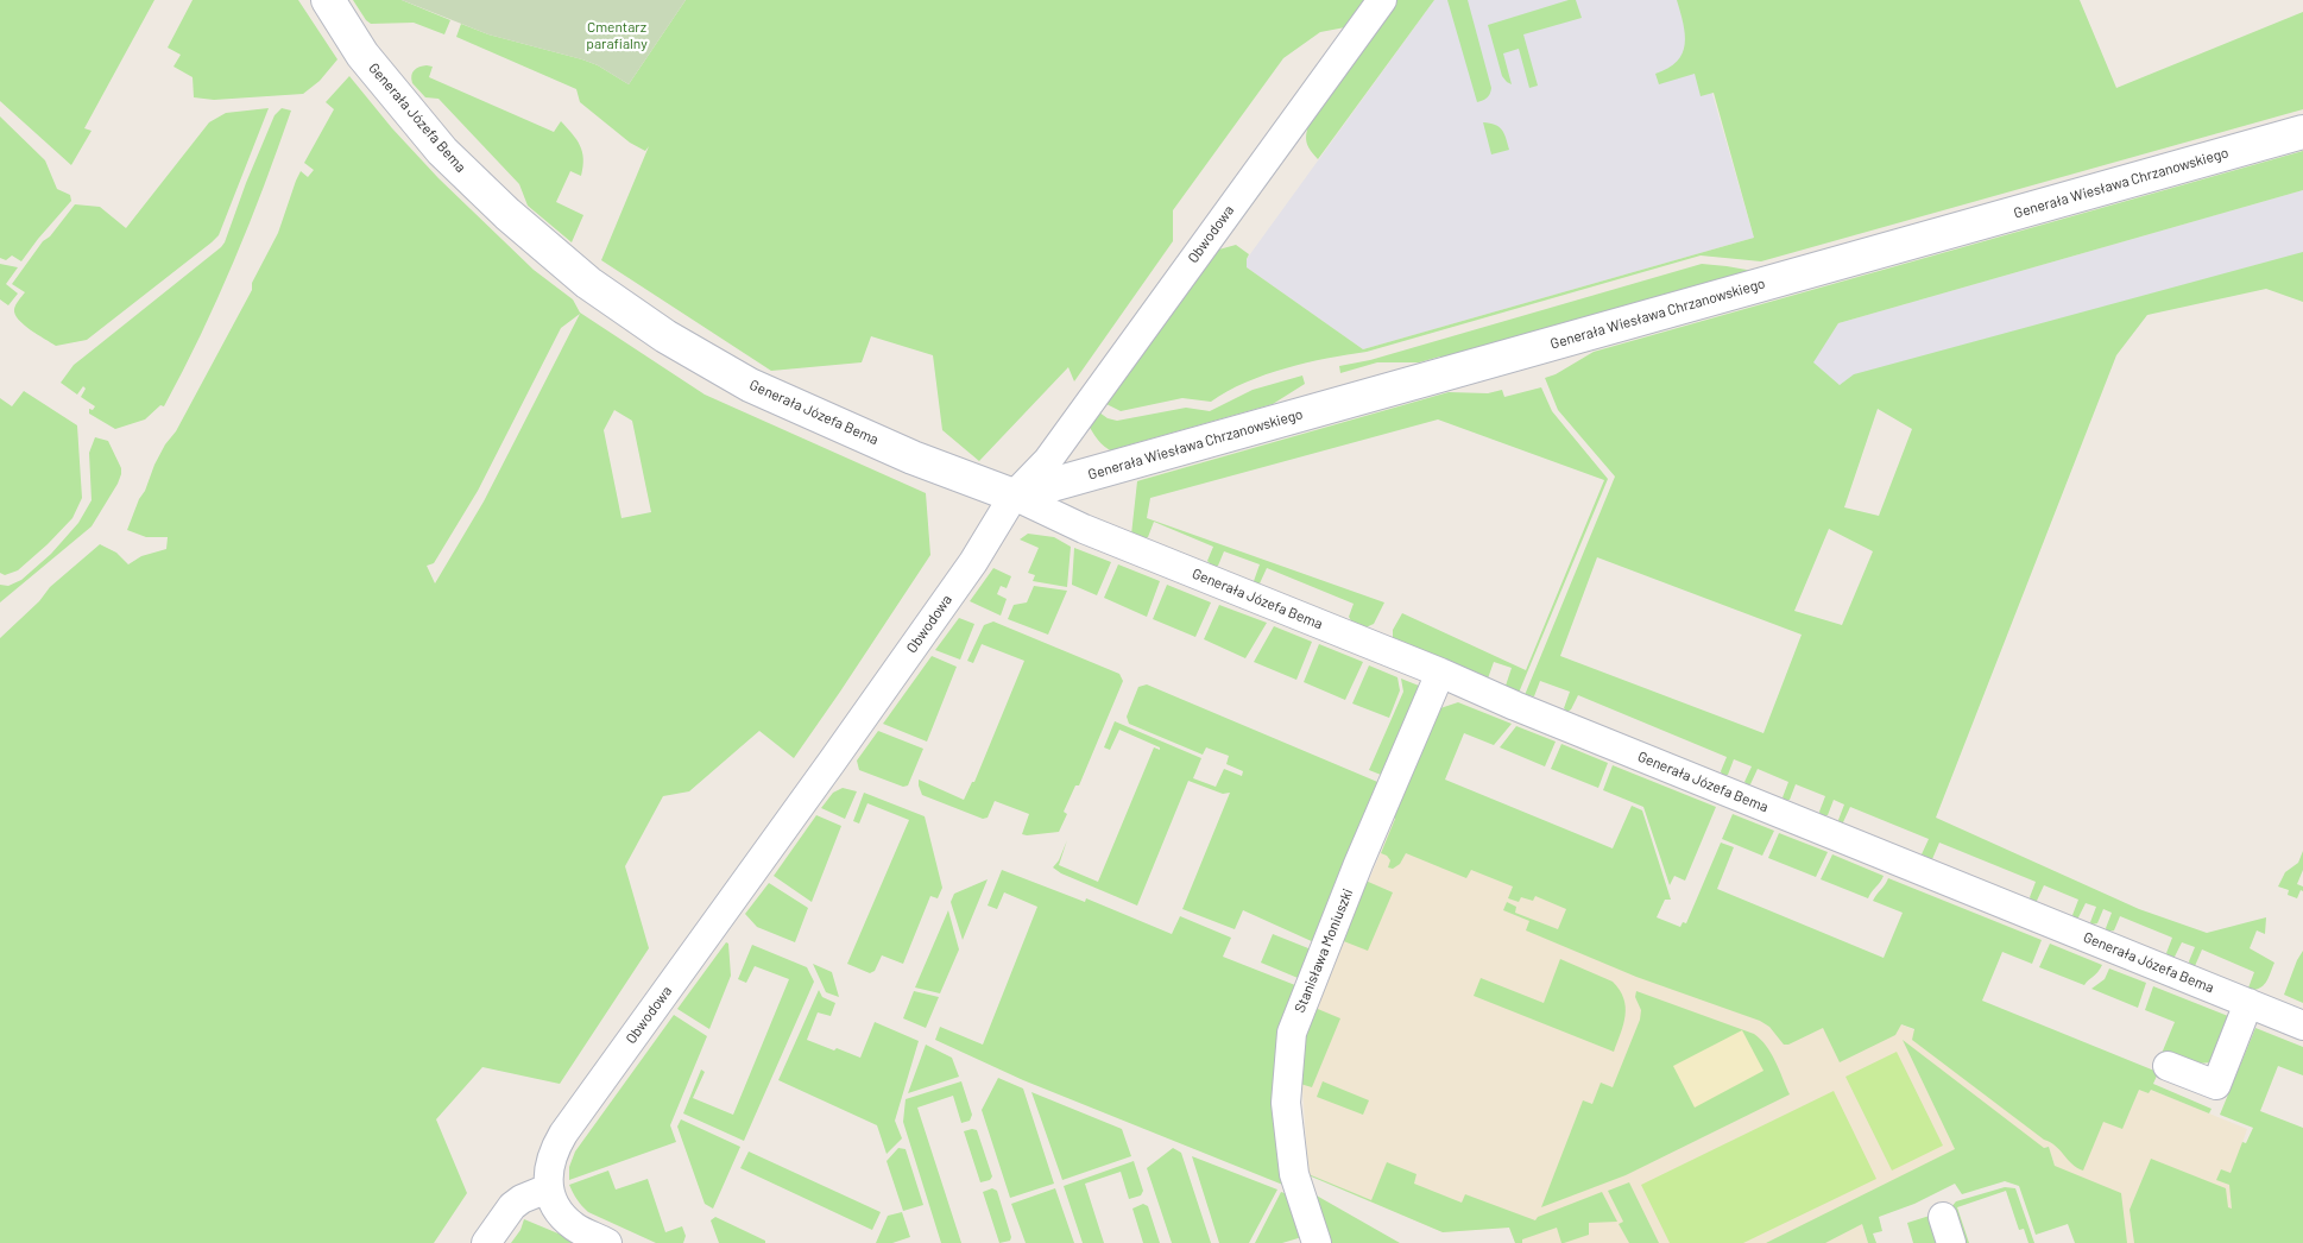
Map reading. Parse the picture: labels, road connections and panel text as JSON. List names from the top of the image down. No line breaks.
{"streets":{"street":["Generała Józefa Bema","Generała Wiesława Chrzanowskiego","Obwodowa","Stanisława Moniuszki"]},"crossings":[["Generała Józefa Bema","Generała Wiesława Chrzanowskiego"],["Generała Józefa Bema","Obwodowa"],["Generała Józefa Bema","Stanisława Moniuszki"],["Generała Wiesława Chrzanowskiego","Obwodowa"]],"parks":["Cmentarz parafialny"]}
